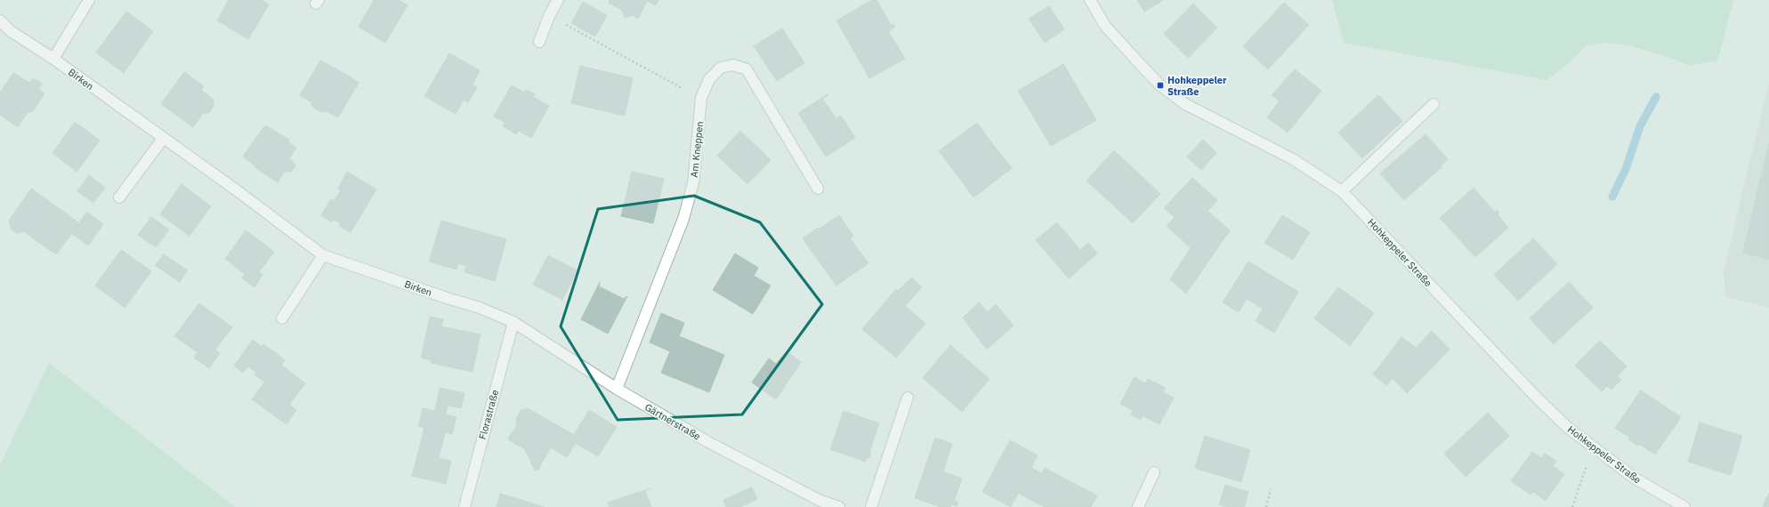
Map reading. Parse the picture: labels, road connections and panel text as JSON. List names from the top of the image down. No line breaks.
{"streets":{"street":["Birken","Am Kneppen","Hohkeppeler Straße","Florastraße","Gärtnerstraße"]},"crossings":[["Birken","Florastraße"],["Birken","Gärtnerstraße"],["Am Kneppen","Gärtnerstraße"],["Florastraße","Gärtnerstraße"]],"places":{"transit":["Hohkeppeler Straße"]}}
